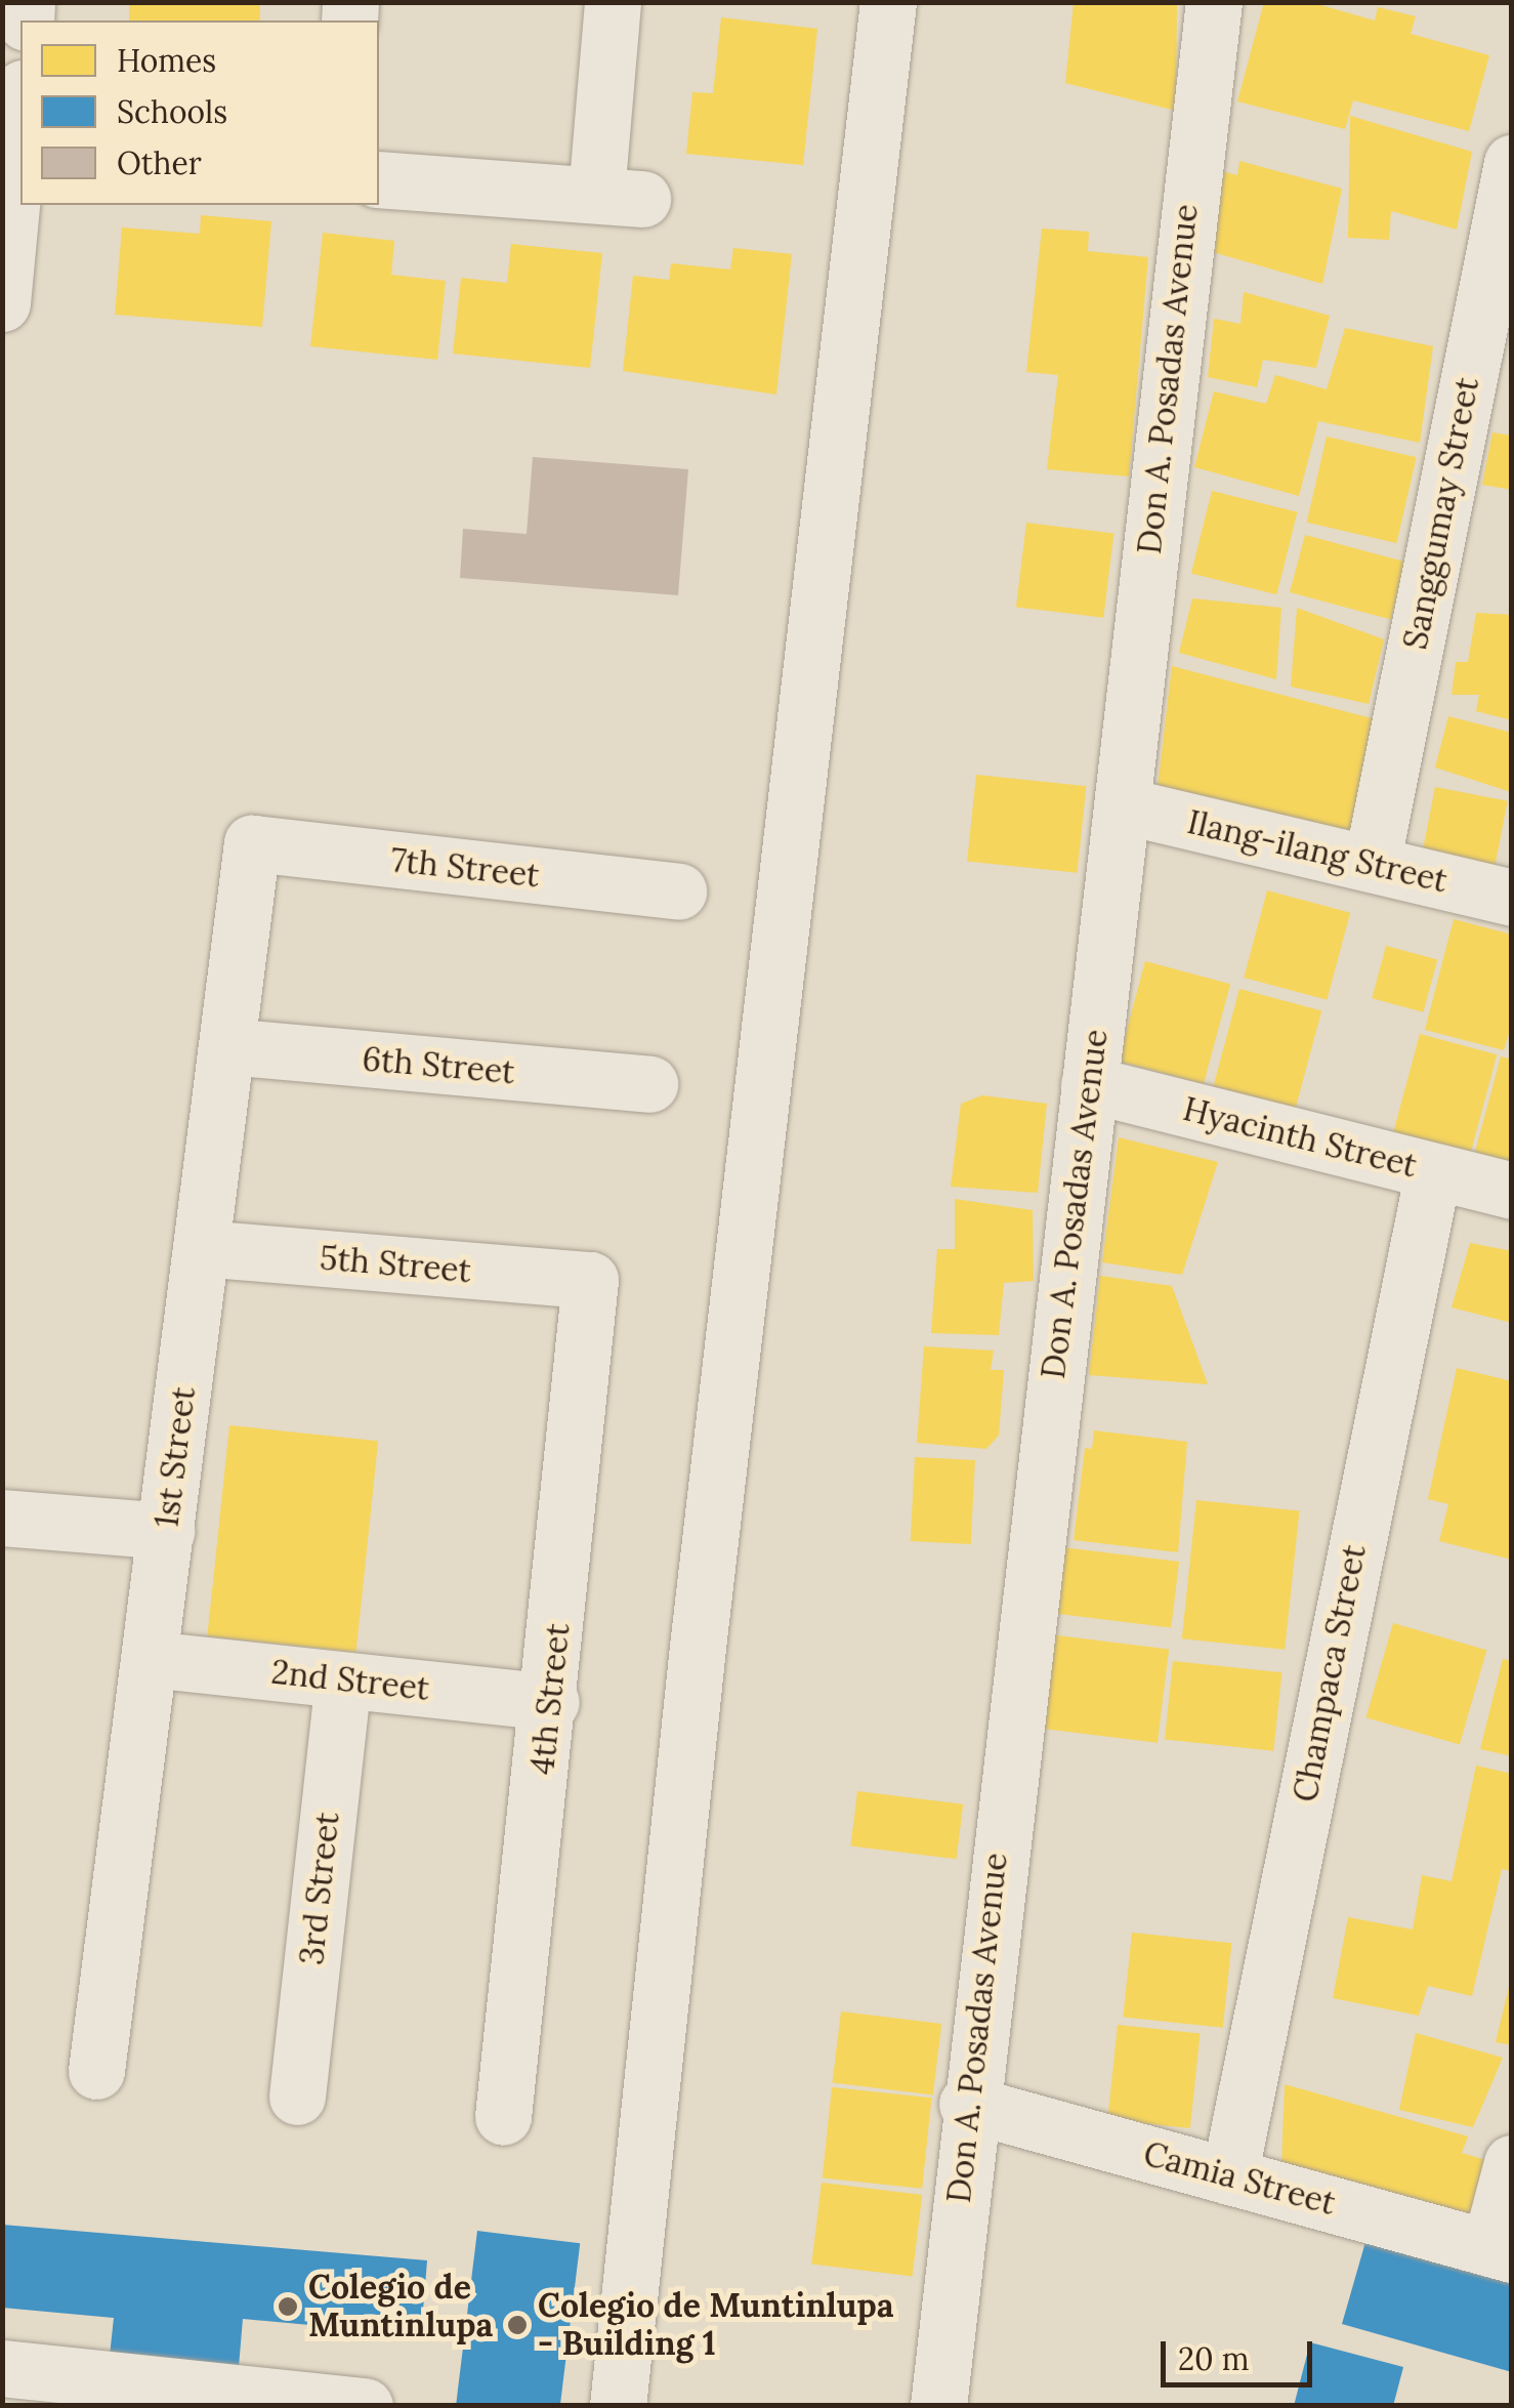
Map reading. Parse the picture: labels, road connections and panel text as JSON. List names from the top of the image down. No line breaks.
{"streets":{"street":["Don A. Posadas Avenue","Sanggumay Street","Ilang-ilang Street","7th Street","6th Street","Hyacinth Street","5th Street","1st Street","Champaca Street","2nd Street","4th Street","3rd Street","Camia Street"]},"crossings":[["Don A. Posadas Avenue","Ilang-ilang Street"],["Don A. Posadas Avenue","Hyacinth Street"],["Don A. Posadas Avenue","Camia Street"],["Sanggumay Street","Ilang-ilang Street"],["7th Street","1st Street"],["6th Street","1st Street"],["Hyacinth Street","Champaca Street"],["5th Street","1st Street"],["5th Street","4th Street"],["1st Street","2nd Street"],["Champaca Street","Camia Street"],["2nd Street","4th Street"],["2nd Street","3rd Street"]],"places":["Colegio de Muntinlupa","Colegio de Muntinlupa - Building 1"],"legend":["Homes","Schools","Other"],"scale_bar":"20 m"}
